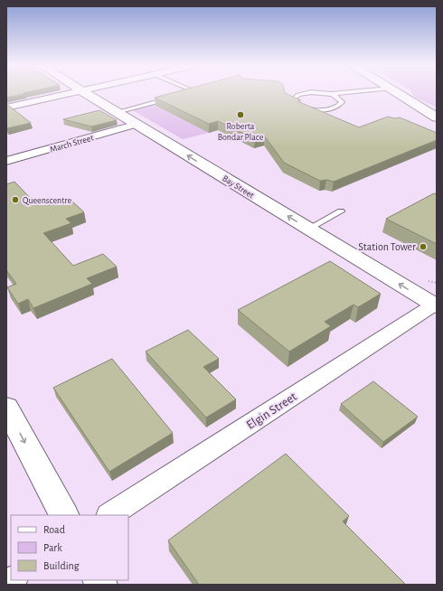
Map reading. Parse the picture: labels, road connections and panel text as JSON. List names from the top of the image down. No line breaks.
{"streets":{"main road":["Bay Street"],"street":["March Street","Elgin Street"]},"crossings":[["March Street","Bay Street"],["Bay Street","Elgin Street"]],"one_way":["Bay Street"],"places":["Roberta Bondar Place","Queenscentre","Station Tower"],"legend":["Road","Park","Building"]}
